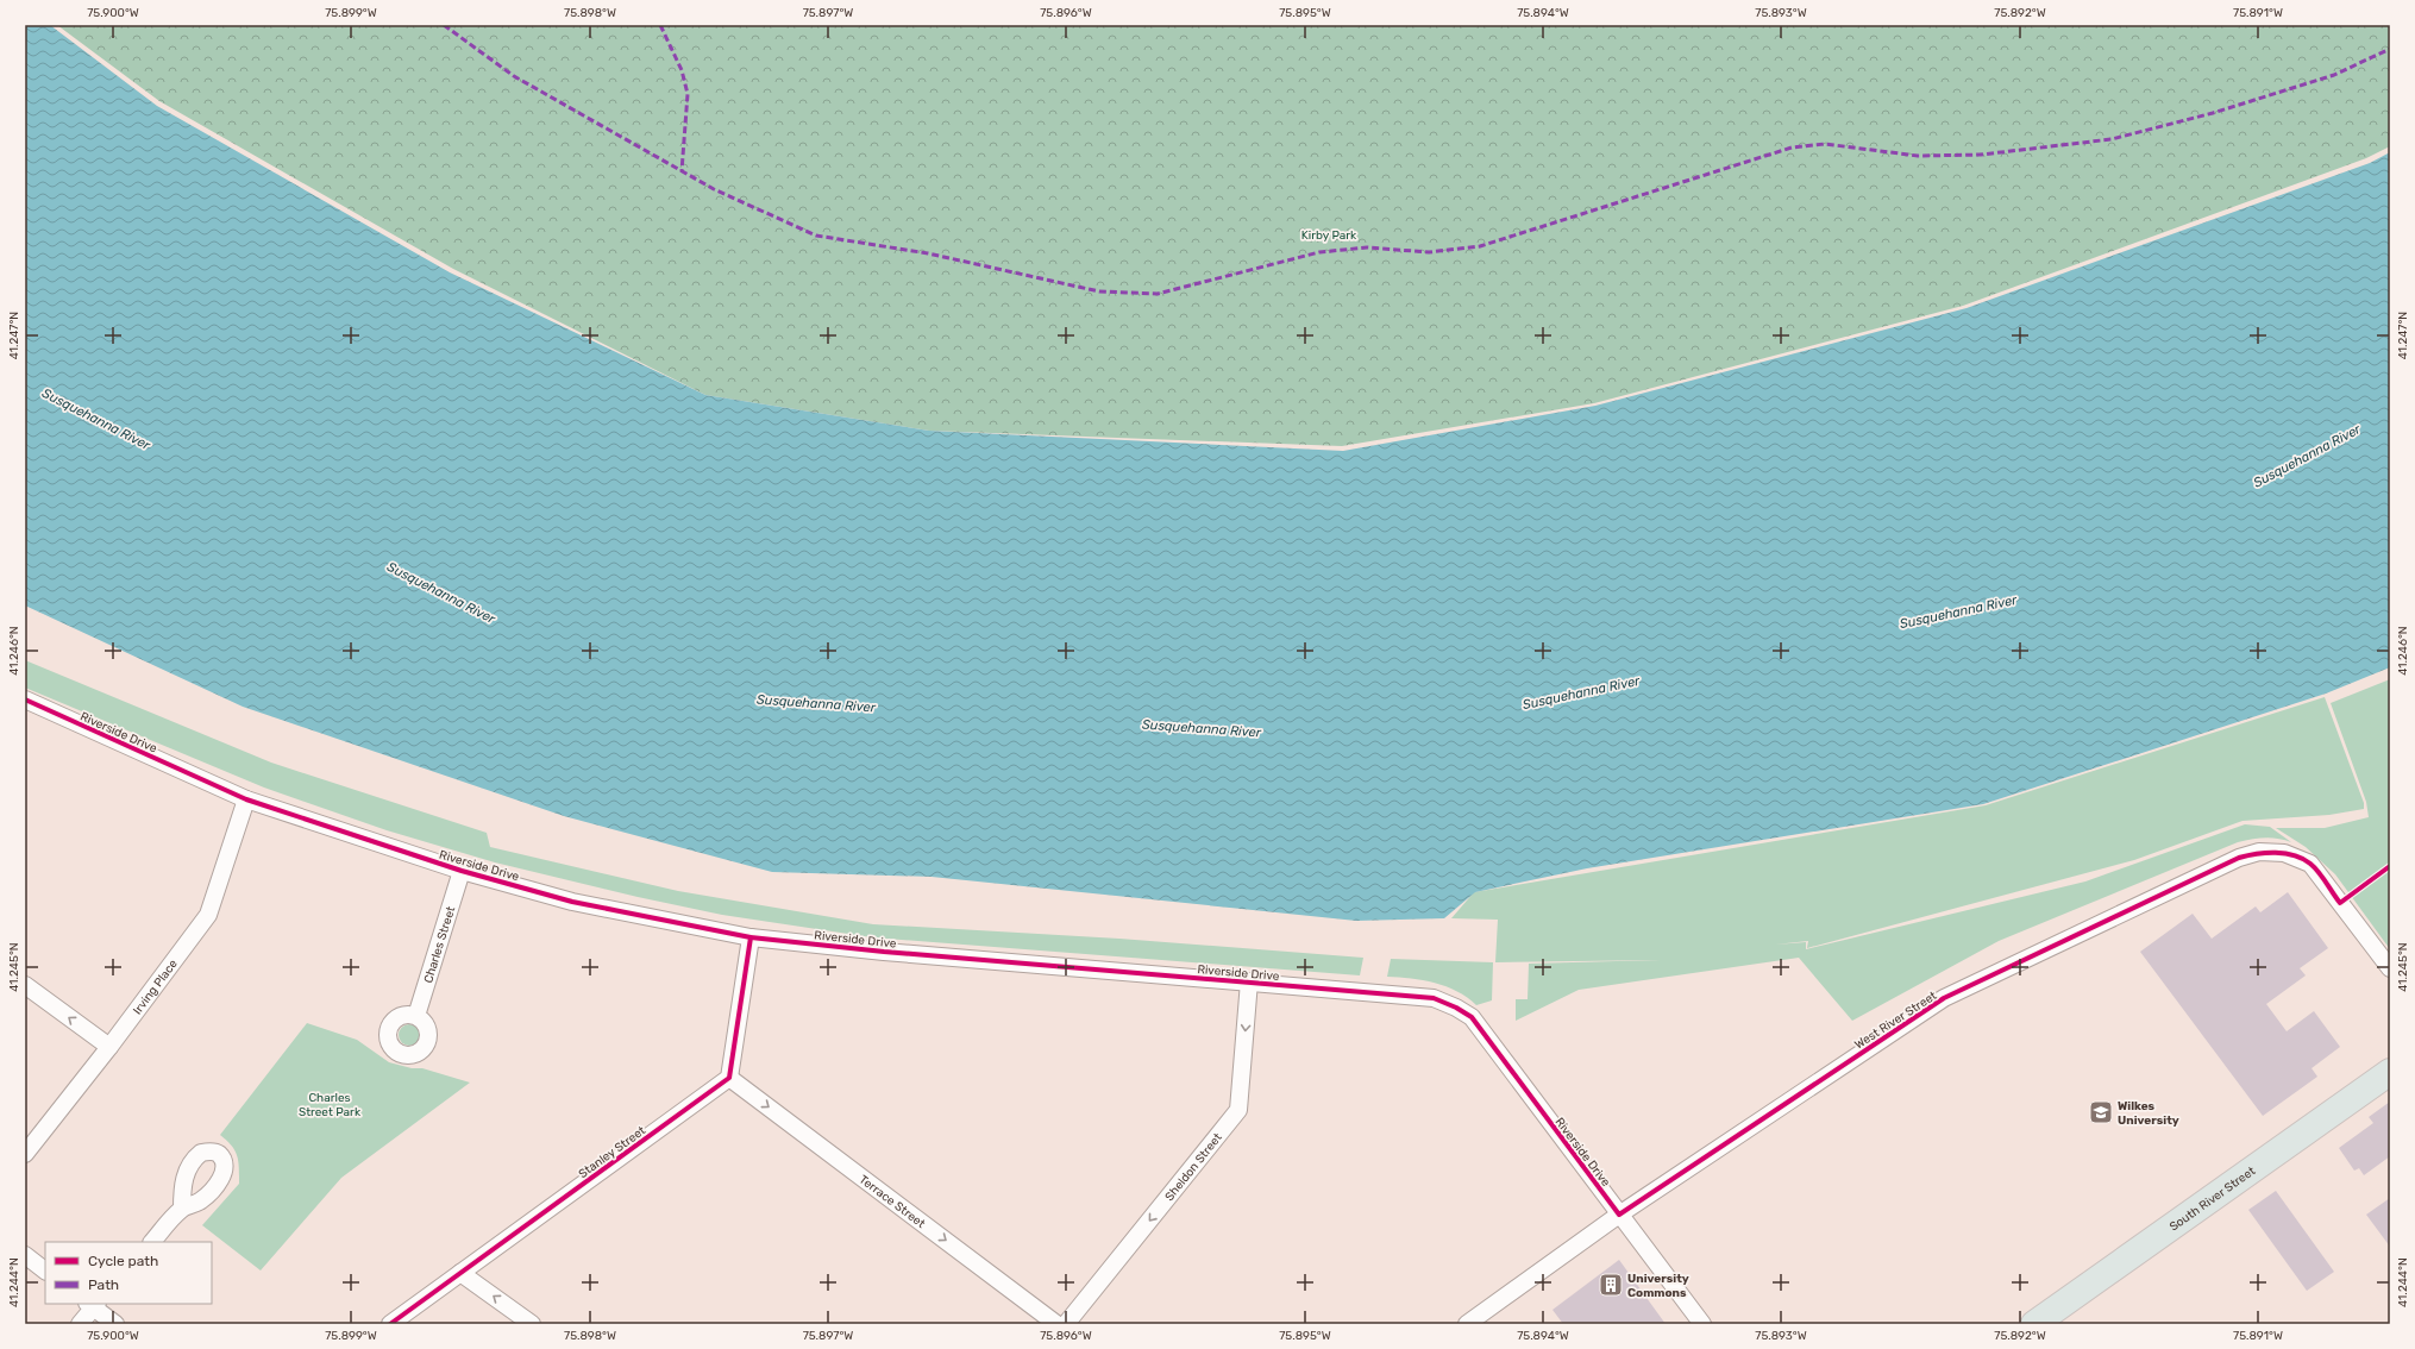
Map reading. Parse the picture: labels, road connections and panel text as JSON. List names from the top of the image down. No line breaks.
{"streets":{"main road":["South River Street"],"street":["Riverside Drive","Charles Street","Irving Place","West River Street","Stanley Street","Sheldon Street","Terrace Street"]},"crossings":[["Riverside Drive","Charles Street"],["Riverside Drive","Irving Place"],["Riverside Drive","West River Street"],["Riverside Drive","Sheldon Street"],["Stanley Street","Terrace Street"]],"one_way":["Sheldon Street","Terrace Street"],"water":["Susquehanna River"],"parks":["Kirby Park","Charles Street Park"],"places":{"school or university":["Wilkes University"],"building":["University Commons"]},"legend":["Cycle path","Path"],"coordinates":["75.900°W","75.899°W","75.898°W","75.897°W","75.896°W","75.895°W","75.894°W","75.893°W","75.892°W","75.891°W","41.247°N","41.246°N","41.245°N","41.244°N"]}
